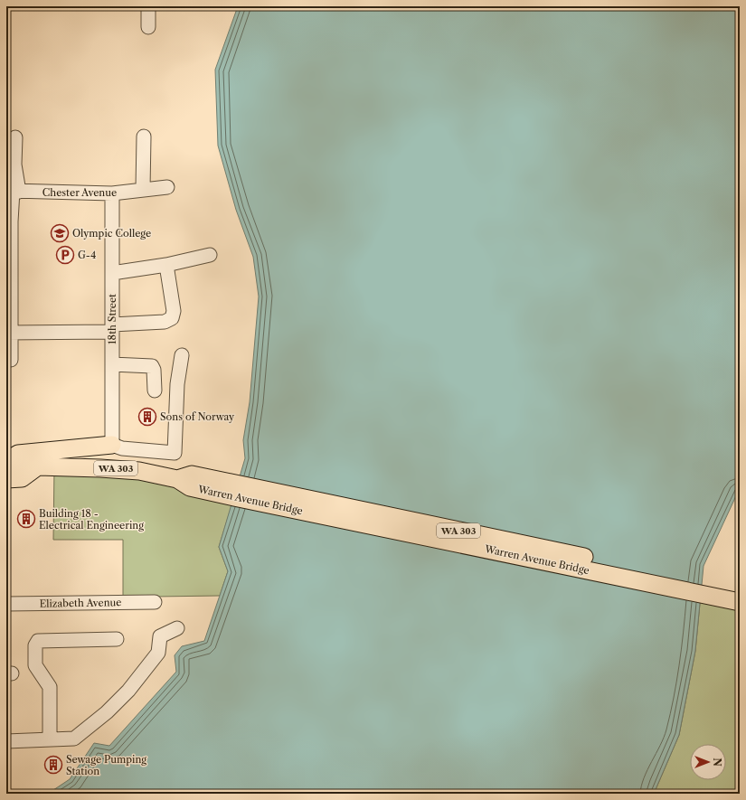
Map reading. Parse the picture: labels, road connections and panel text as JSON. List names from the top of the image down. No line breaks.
{"streets":{"main road":["WA 303","Warren Avenue Bridge"],"street":["Chester Avenue","18th Street","Elizabeth Avenue"]},"crossings":[["Chester Avenue","18th Street"],["WA 303","Warren Avenue Bridge"]],"places":{"school or university":["Olympic College"],"parking":["G-4"],"building":["Sons of Norway","Building 18 - Electrical Engineering","Sewage Pumping Station"]},"north":"right"}
